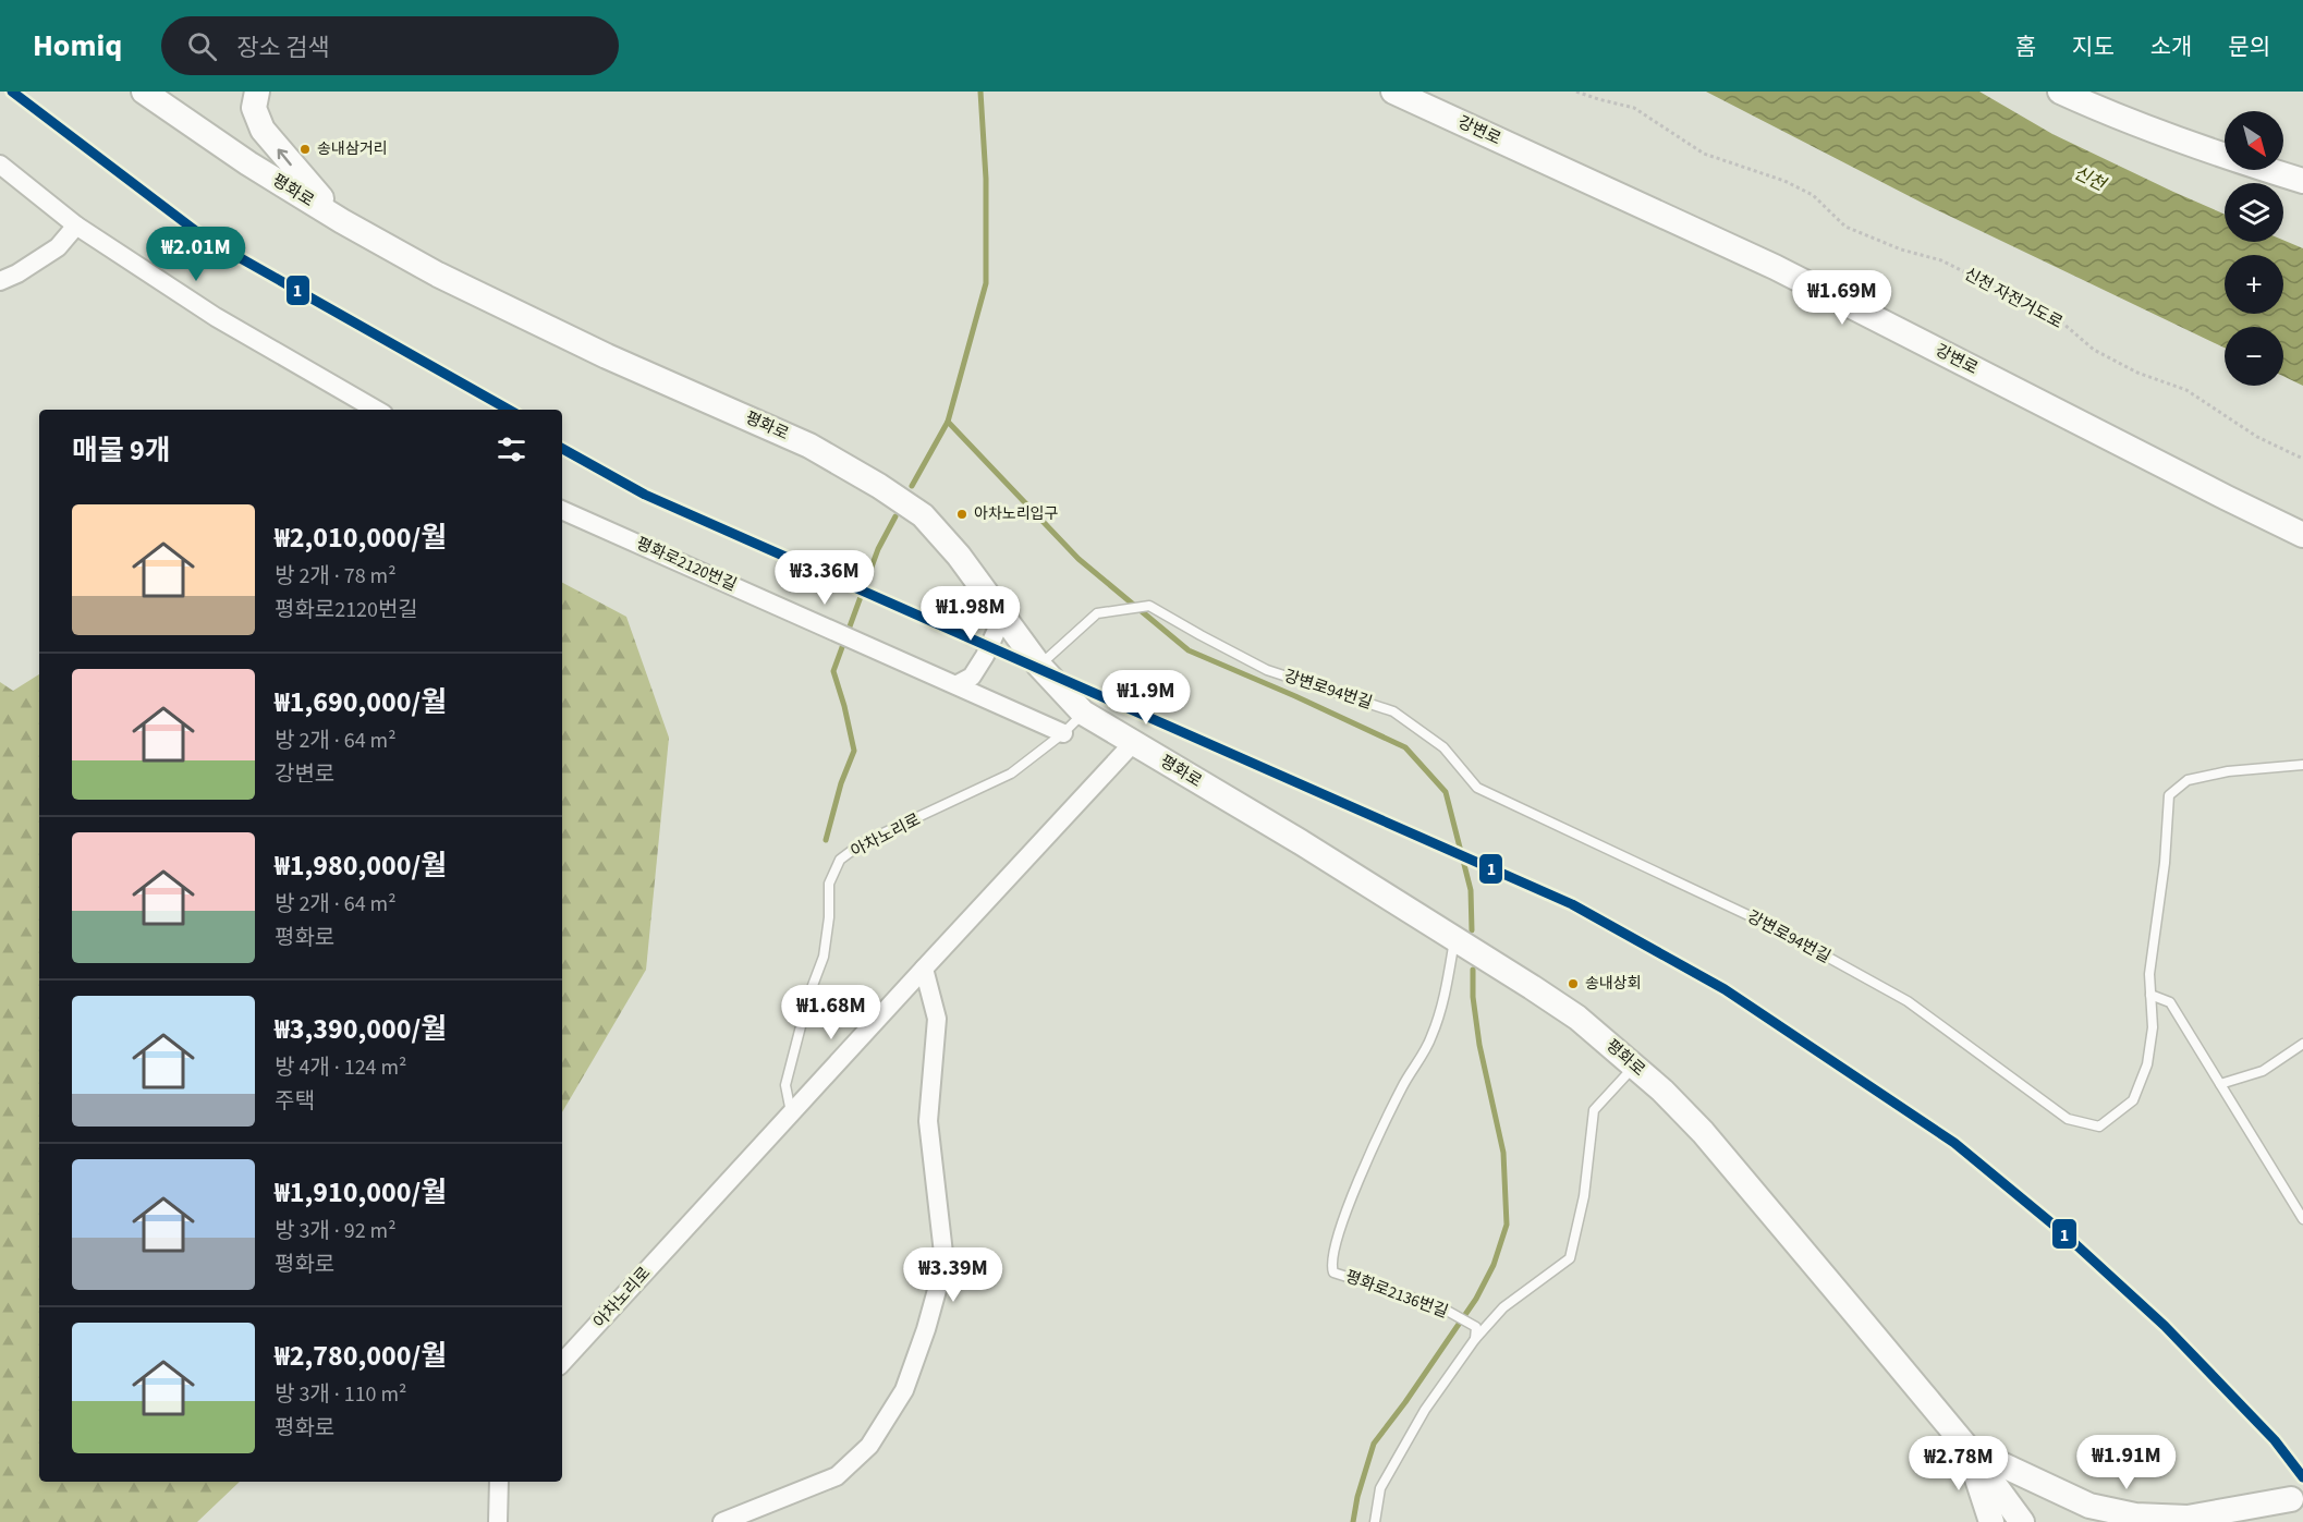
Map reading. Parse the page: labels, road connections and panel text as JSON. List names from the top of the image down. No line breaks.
{"streets":{"main road":["강변로","평화로"],"street":["평화로2120번길","아차노리로"],"lane":["강변로94번길","평화로2136번길"],"path":["신천 자전거도로"]},"crossings":[["평화로","강변로94번길"],["평화로","아차노리로"],["평화로","평화로2136번길"],["평화로2120번길","아차노리로"]],"water":["신천"],"places":["송내삼거리","아차노리입구","송내상회"],"lines":["transit line 1"],"north":"bottom right","page":{"header":"Homiq","search":"장소 검색","nav":["홈","지도","소개","문의"],"map_buttons":["+","−"],"price":["₩2.01M","₩1.69M","₩3.36M","₩1.98M","₩1.9M","₩1.68M","₩3.39M","₩1.91M","₩2.78M"],"heading":"매물 9개","list":[{"name":"₩2,010,000/월","note":"방 2개 · 78 m² · 평화로2120번길"},{"name":"₩1,690,000/월","note":"방 2개 · 64 m² · 강변로"},{"name":"₩1,980,000/월","note":"방 2개 · 64 m² · 평화로"},{"name":"₩3,390,000/월","note":"방 4개 · 124 m² · 주택"},{"name":"₩1,910,000/월","note":"방 3개 · 92 m² · 평화로"},{"name":"₩2,780,000/월","note":"방 3개 · 110 m² · 평화로"}]}}
